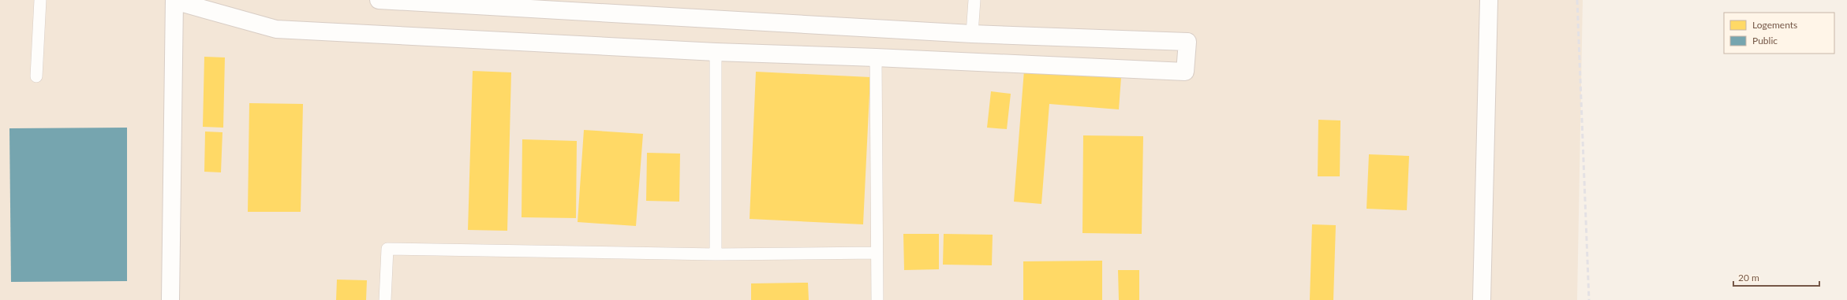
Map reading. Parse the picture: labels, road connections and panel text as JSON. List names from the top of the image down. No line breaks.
{"legend":["Logements","Public"],"scale_bar":"20 m"}
